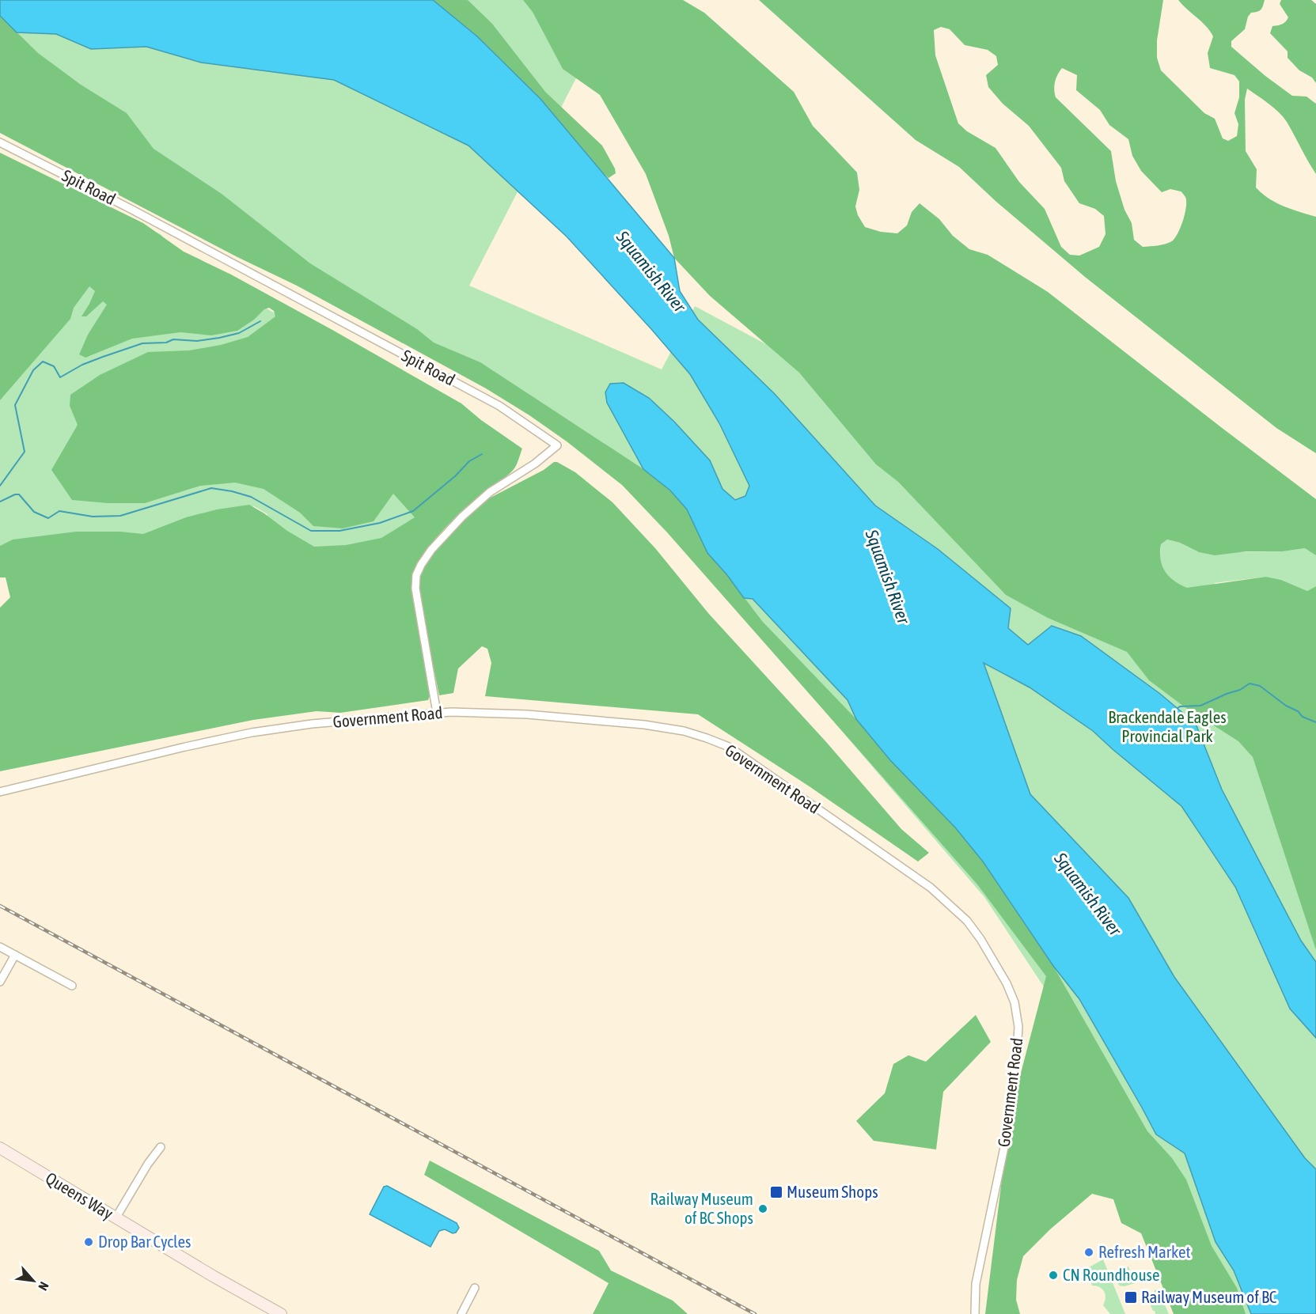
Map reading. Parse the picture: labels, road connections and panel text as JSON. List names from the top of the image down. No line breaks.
{"streets":{"street":["Spit Road","Government Road","Queens Way"]},"crossings":[["Spit Road","Government Road"]],"water":["Squamish River"],"parks":["Brackendale Eagles Provincial Park"],"places":{"transit":["Museum Shops","Railway Museum of BC"],"other":["Railway Museum of BC Shops","Drop Bar Cycles","Refresh Market","CN Roundhouse"]},"north":"bottom right"}
